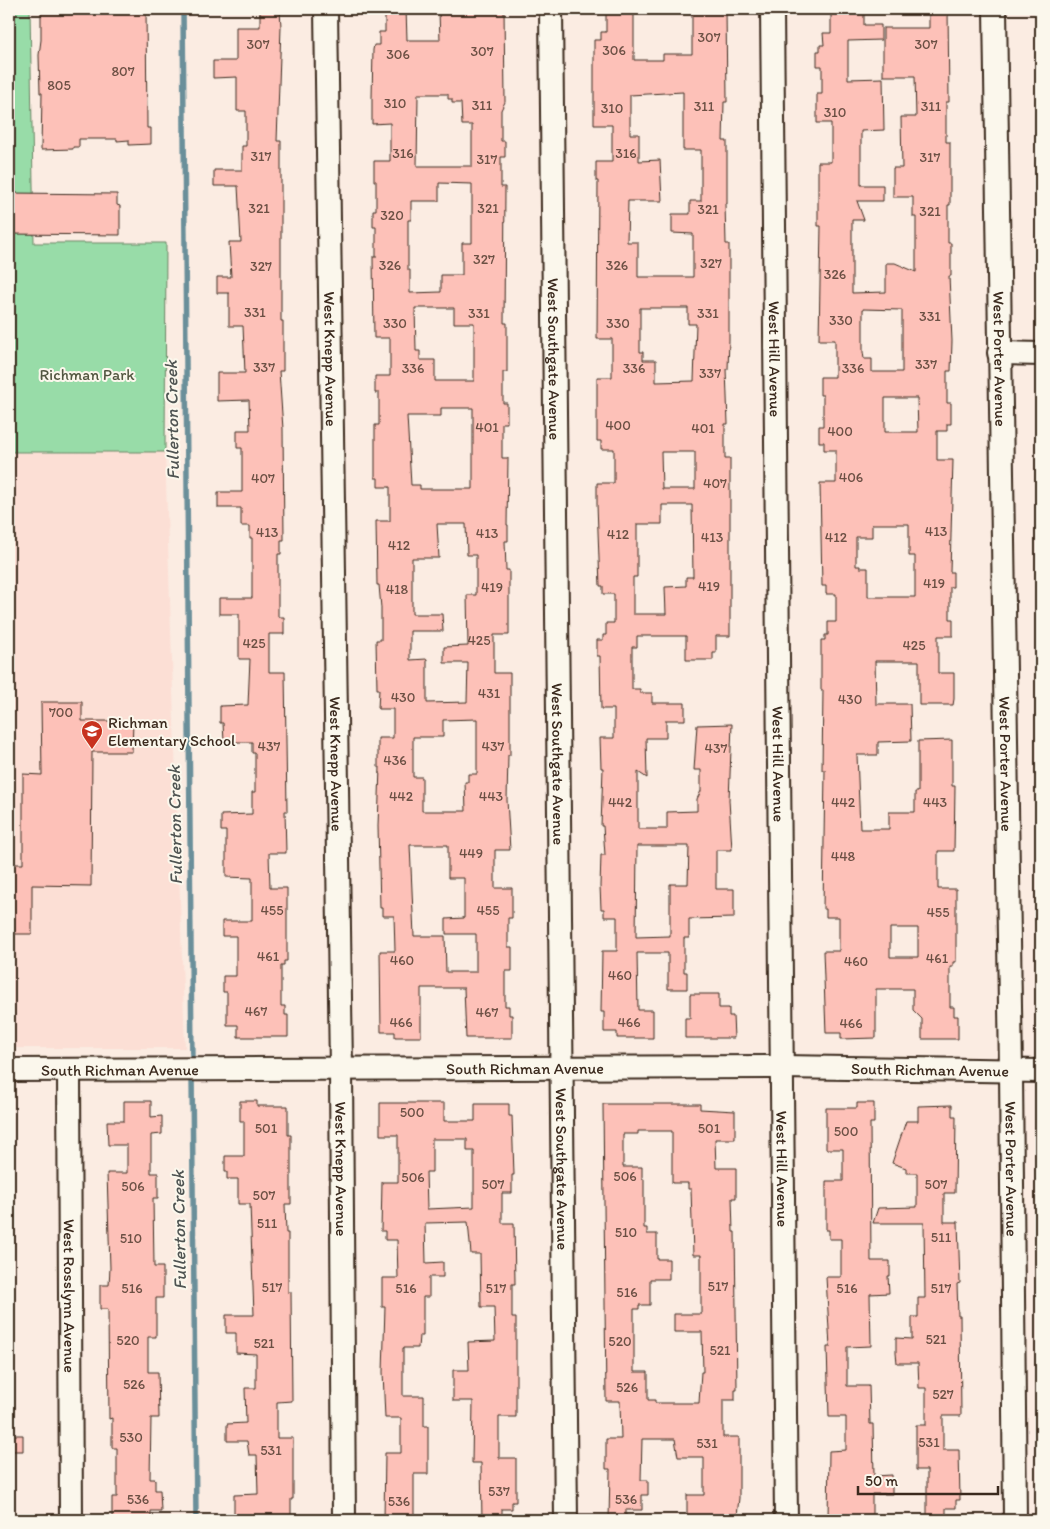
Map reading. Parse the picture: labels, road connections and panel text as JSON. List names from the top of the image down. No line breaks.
{"streets":{"street":["West Knepp Avenue","West Southgate Avenue","West Hill Avenue","West Porter Avenue","South Richman Avenue","West Rosslynn Avenue"]},"crossings":[["West Knepp Avenue","South Richman Avenue"],["West Southgate Avenue","South Richman Avenue"],["West Hill Avenue","South Richman Avenue"],["West Porter Avenue","South Richman Avenue"],["South Richman Avenue","West Rosslynn Avenue"]],"water":["Fullerton Creek"],"parks":["Richman Park"],"places":{"school or university":["Richman Elementary School"]},"house_numbers":["307","307","307","306","307","306","807","805","310","311","311","311","310","310","316","316","317","317","317","321","321","321","321","320","327","327","326","326","327","326","331","331","331","331","330","330","330","337","337","336","336","336","337","400","401","401","400","406","407","407","413","413","413","412","413","412","412","419","419","419","418","425","425","425","431","430","430","700","437","437","437","436","442","443","442","442","443","449","448","455","455","455","461","461","460","460","460","467","467","466","466","466","500","501","501","500","506","506","507","507","506","507","511","510","511","510","517","517","516","516","517","516","517","516","521","520","520","521","521","526","526","527","530","531","531","531","537","536","536","536"],"scale_bar":"50 m"}
